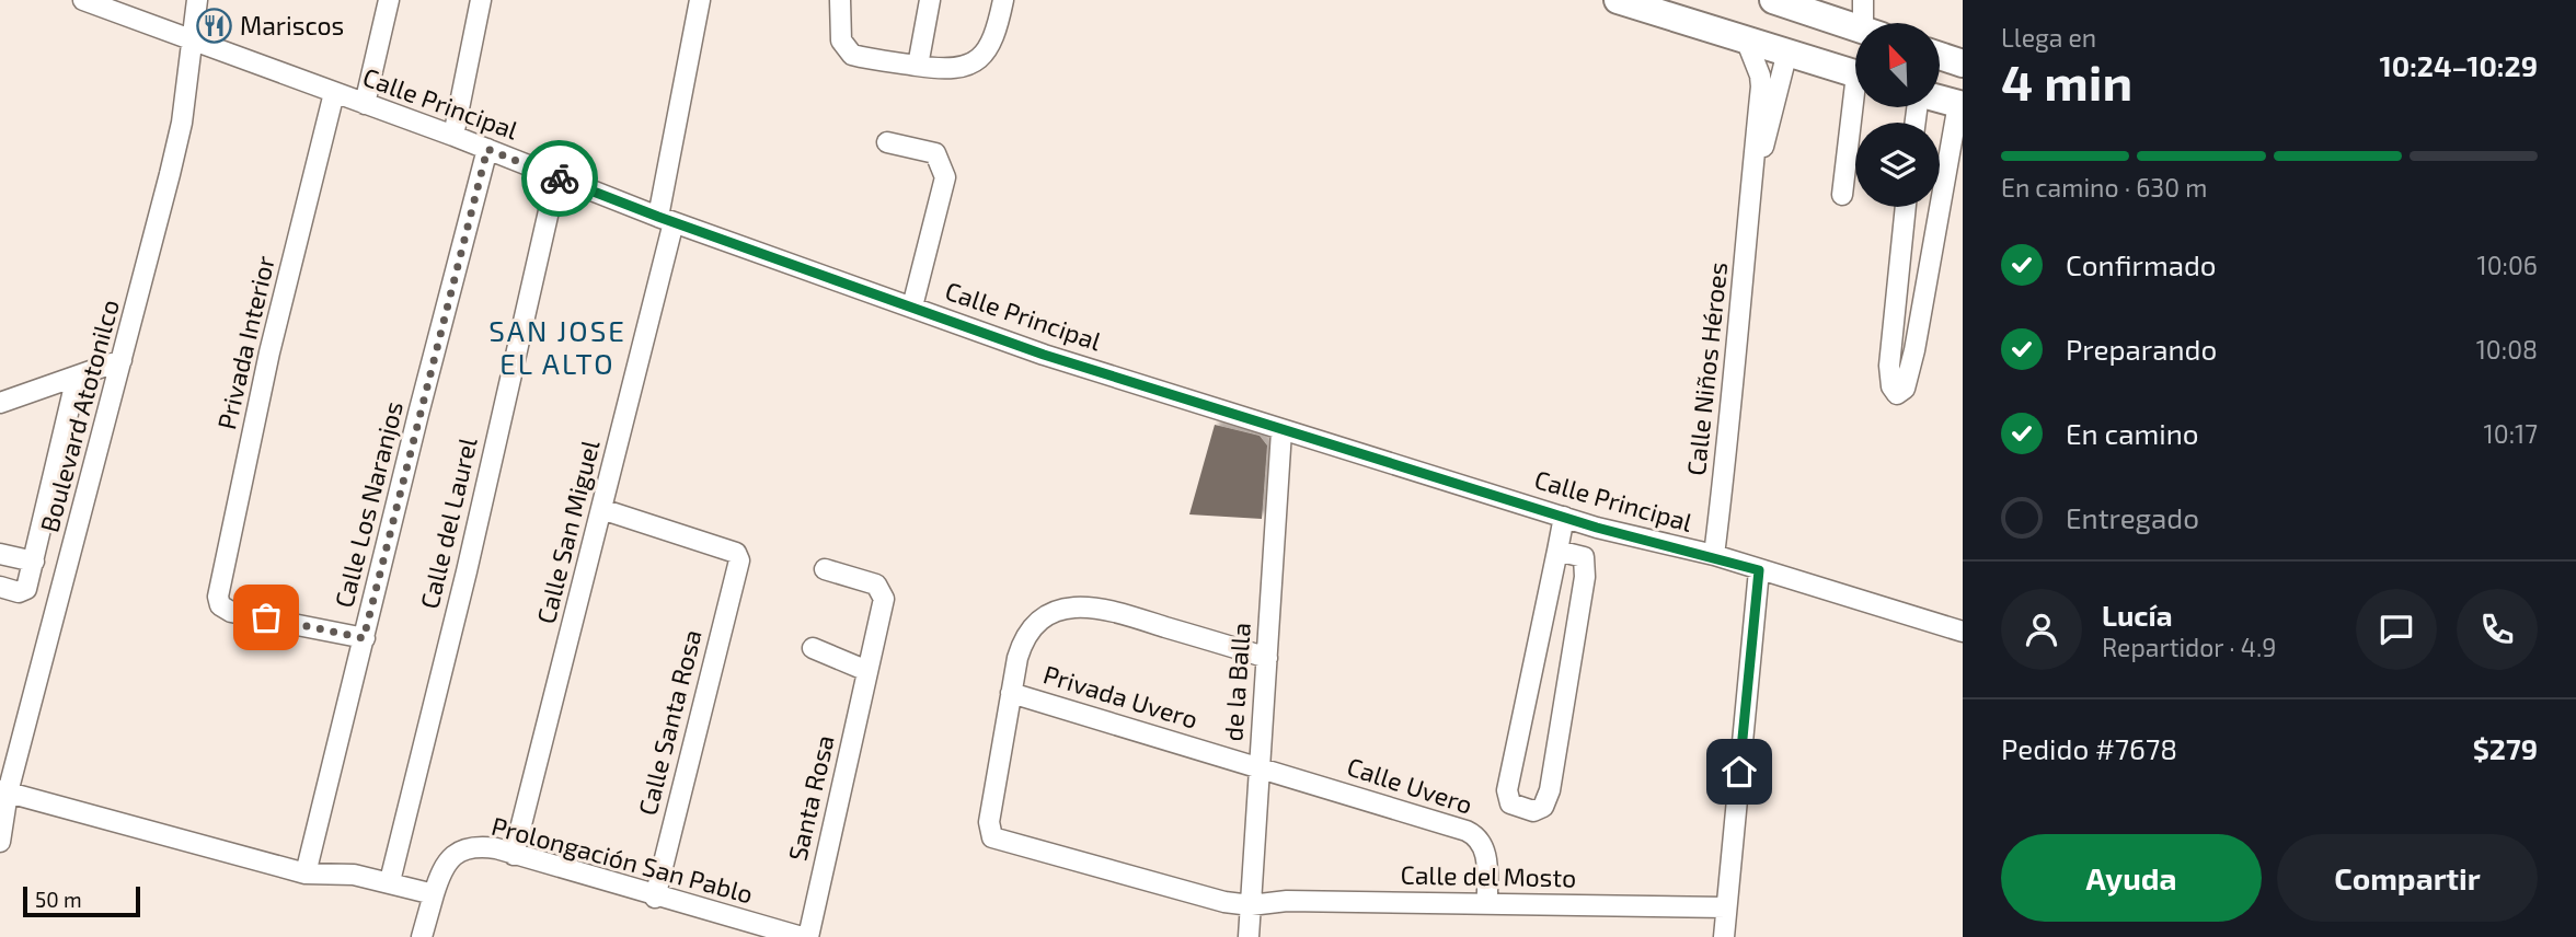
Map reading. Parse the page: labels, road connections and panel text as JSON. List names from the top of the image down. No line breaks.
{"streets":{"street":["Calle Principal","Privada Interior","Calle Niños Héroes","Boulevard Atotonilco","Calle Los Naranjos","Calle del Laurel","Calle San Miguel","de la Balla","Privada Uvero","Calle Santa Rosa","Calle Uvero","Santa Rosa","Prolongación San Pablo","Calle del Mosto"]},"crossings":[["Calle Principal","Privada Interior"],["Calle Principal","Calle Niños Héroes"],["Calle Principal","Boulevard Atotonilco"],["Calle Principal","Calle Los Naranjos"],["Calle Principal","Calle del Laurel"],["Calle Principal","Calle San Miguel"],["Calle Principal","de la Balla"],["Privada Interior","Calle Los Naranjos"],["Calle San Miguel","Calle Santa Rosa"],["Calle San Miguel","Prolongación San Pablo"],["de la Balla","Privada Uvero"],["de la Balla","Calle Uvero"],["de la Balla","Calle del Mosto"],["Privada Uvero","Calle Uvero"],["Privada Uvero","Calle del Mosto"],["Calle Santa Rosa","Prolongación San Pablo"],["Calle Uvero","Calle del Mosto"]],"districts":["SAN JOSE EL ALTO"],"places":{"restaurant":["Mariscos"]},"scale_bar":"50 m","north":"top left","page":{"heading":["4 min","Llega en","10:24–10:29"],"panel":["Lucía","Repartidor · 4.9","Pedido #7678","$279"],"bar":"En camino · 630 m","list":[["Confirmado","10:06"],["Preparando","10:08"],["En camino","10:17"],"Entregado"],"buttons":["Ayuda","Compartir"],"scale":"50 m"}}
